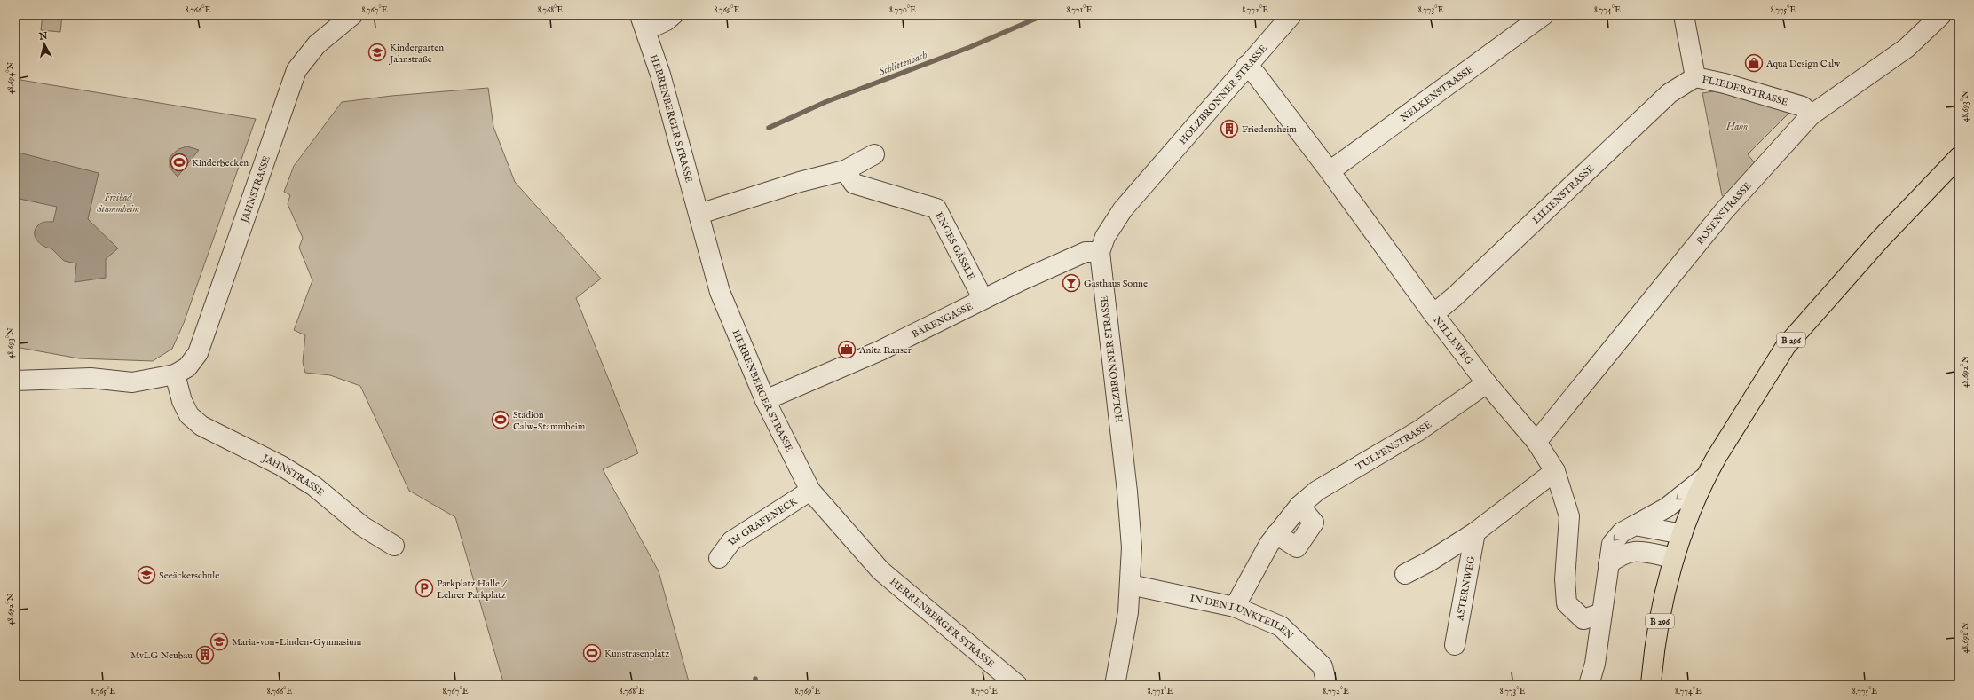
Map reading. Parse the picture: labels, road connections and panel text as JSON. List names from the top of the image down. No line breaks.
{"streets":{"main road":["B 296"],"street":["FLIEDERSTRASSE","NELKENSTRASSE","HOLZBRONNER STRASSE","HERRENBERGER STRASSE","JAHNSTRASSE","LILIENSTRASSE","ROSENSTRASSE","ENGES GÄSSLE","BÄRENGASSE","NILLEWEG","TULPENSTRASSE","IM GRAFENECK","ASTERNWEG","IN DEN LUNKTEILEN"]},"crossings":[["FLIEDERSTRASSE","LILIENSTRASSE"],["FLIEDERSTRASSE","ROSENSTRASSE"],["NELKENSTRASSE","NILLEWEG"],["HOLZBRONNER STRASSE","BÄRENGASSE"],["HOLZBRONNER STRASSE","NILLEWEG"],["HOLZBRONNER STRASSE","IN DEN LUNKTEILEN"],["HERRENBERGER STRASSE","BÄRENGASSE"],["HERRENBERGER STRASSE","IM GRAFENECK"],["LILIENSTRASSE","NILLEWEG"],["ROSENSTRASSE","NILLEWEG"],["ENGES GÄSSLE","BÄRENGASSE"],["NILLEWEG","TULPENSTRASSE"],["NILLEWEG","ASTERNWEG"],["TULPENSTRASSE","IN DEN LUNKTEILEN"]],"water":["Schlittenbach"],"parks":["Hahn","Freibad Stammheim"],"places":{"school or university":["Kindergarten Jahnstraße","Seeäckerschule","Maria-von-Linden-Gymnasium"],"shop":["Aqua Design Calw"],"building":["Friedensheim","MvLG Neubau"],"sports":["Kinderbecken","Stadion Calw-Stammheim","Kunstrasenplatz"],"bar":["Gasthaus Sonne"],"office":["Anita Rauser"],"parking":["Parkplatz Halle / Lehrer Parkplatz"]},"north":"top","coordinates":["8.766°E","8.767°E","8.768°E","8.769°E","8.770°E","8.771°E","8.772°E","8.773°E","8.774°E","8.775°E","48.694°N","48.693°N","48.692°N","48.691°N","8.765°E"]}
